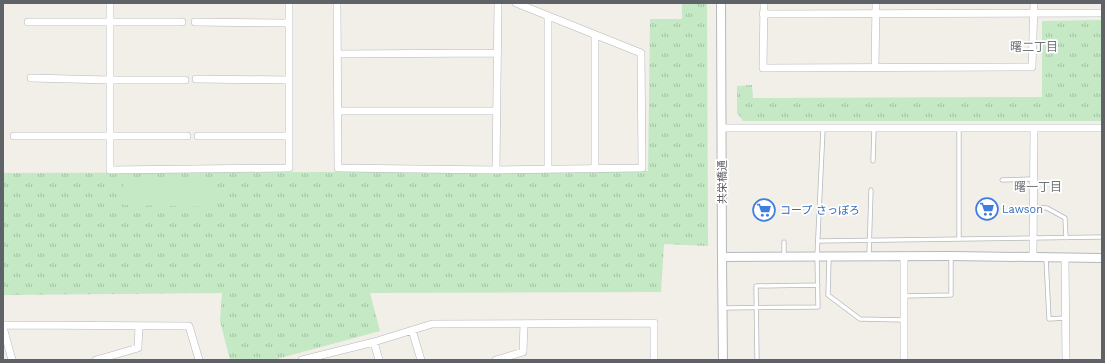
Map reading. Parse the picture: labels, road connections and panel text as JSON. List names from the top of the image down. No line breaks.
{"streets":{"street":["共栄橋通"]},"districts":["曙二丁目","曙一丁目"],"places":{"supermarket":["Lawson","コープ さっぽろ"]}}
